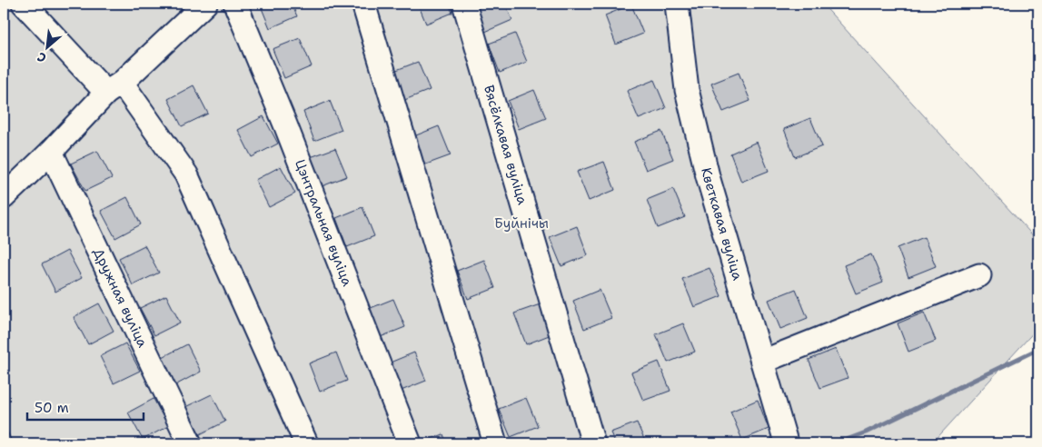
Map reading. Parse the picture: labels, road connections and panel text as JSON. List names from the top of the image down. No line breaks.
{"streets":{"street":["Вясёлкавая вуліца","Цэнтральная вуліца","Кветкавая вуліца","Дружная вуліца"]},"parks":["Буйнічы"],"scale_bar":"50 m","north":"bottom left"}
